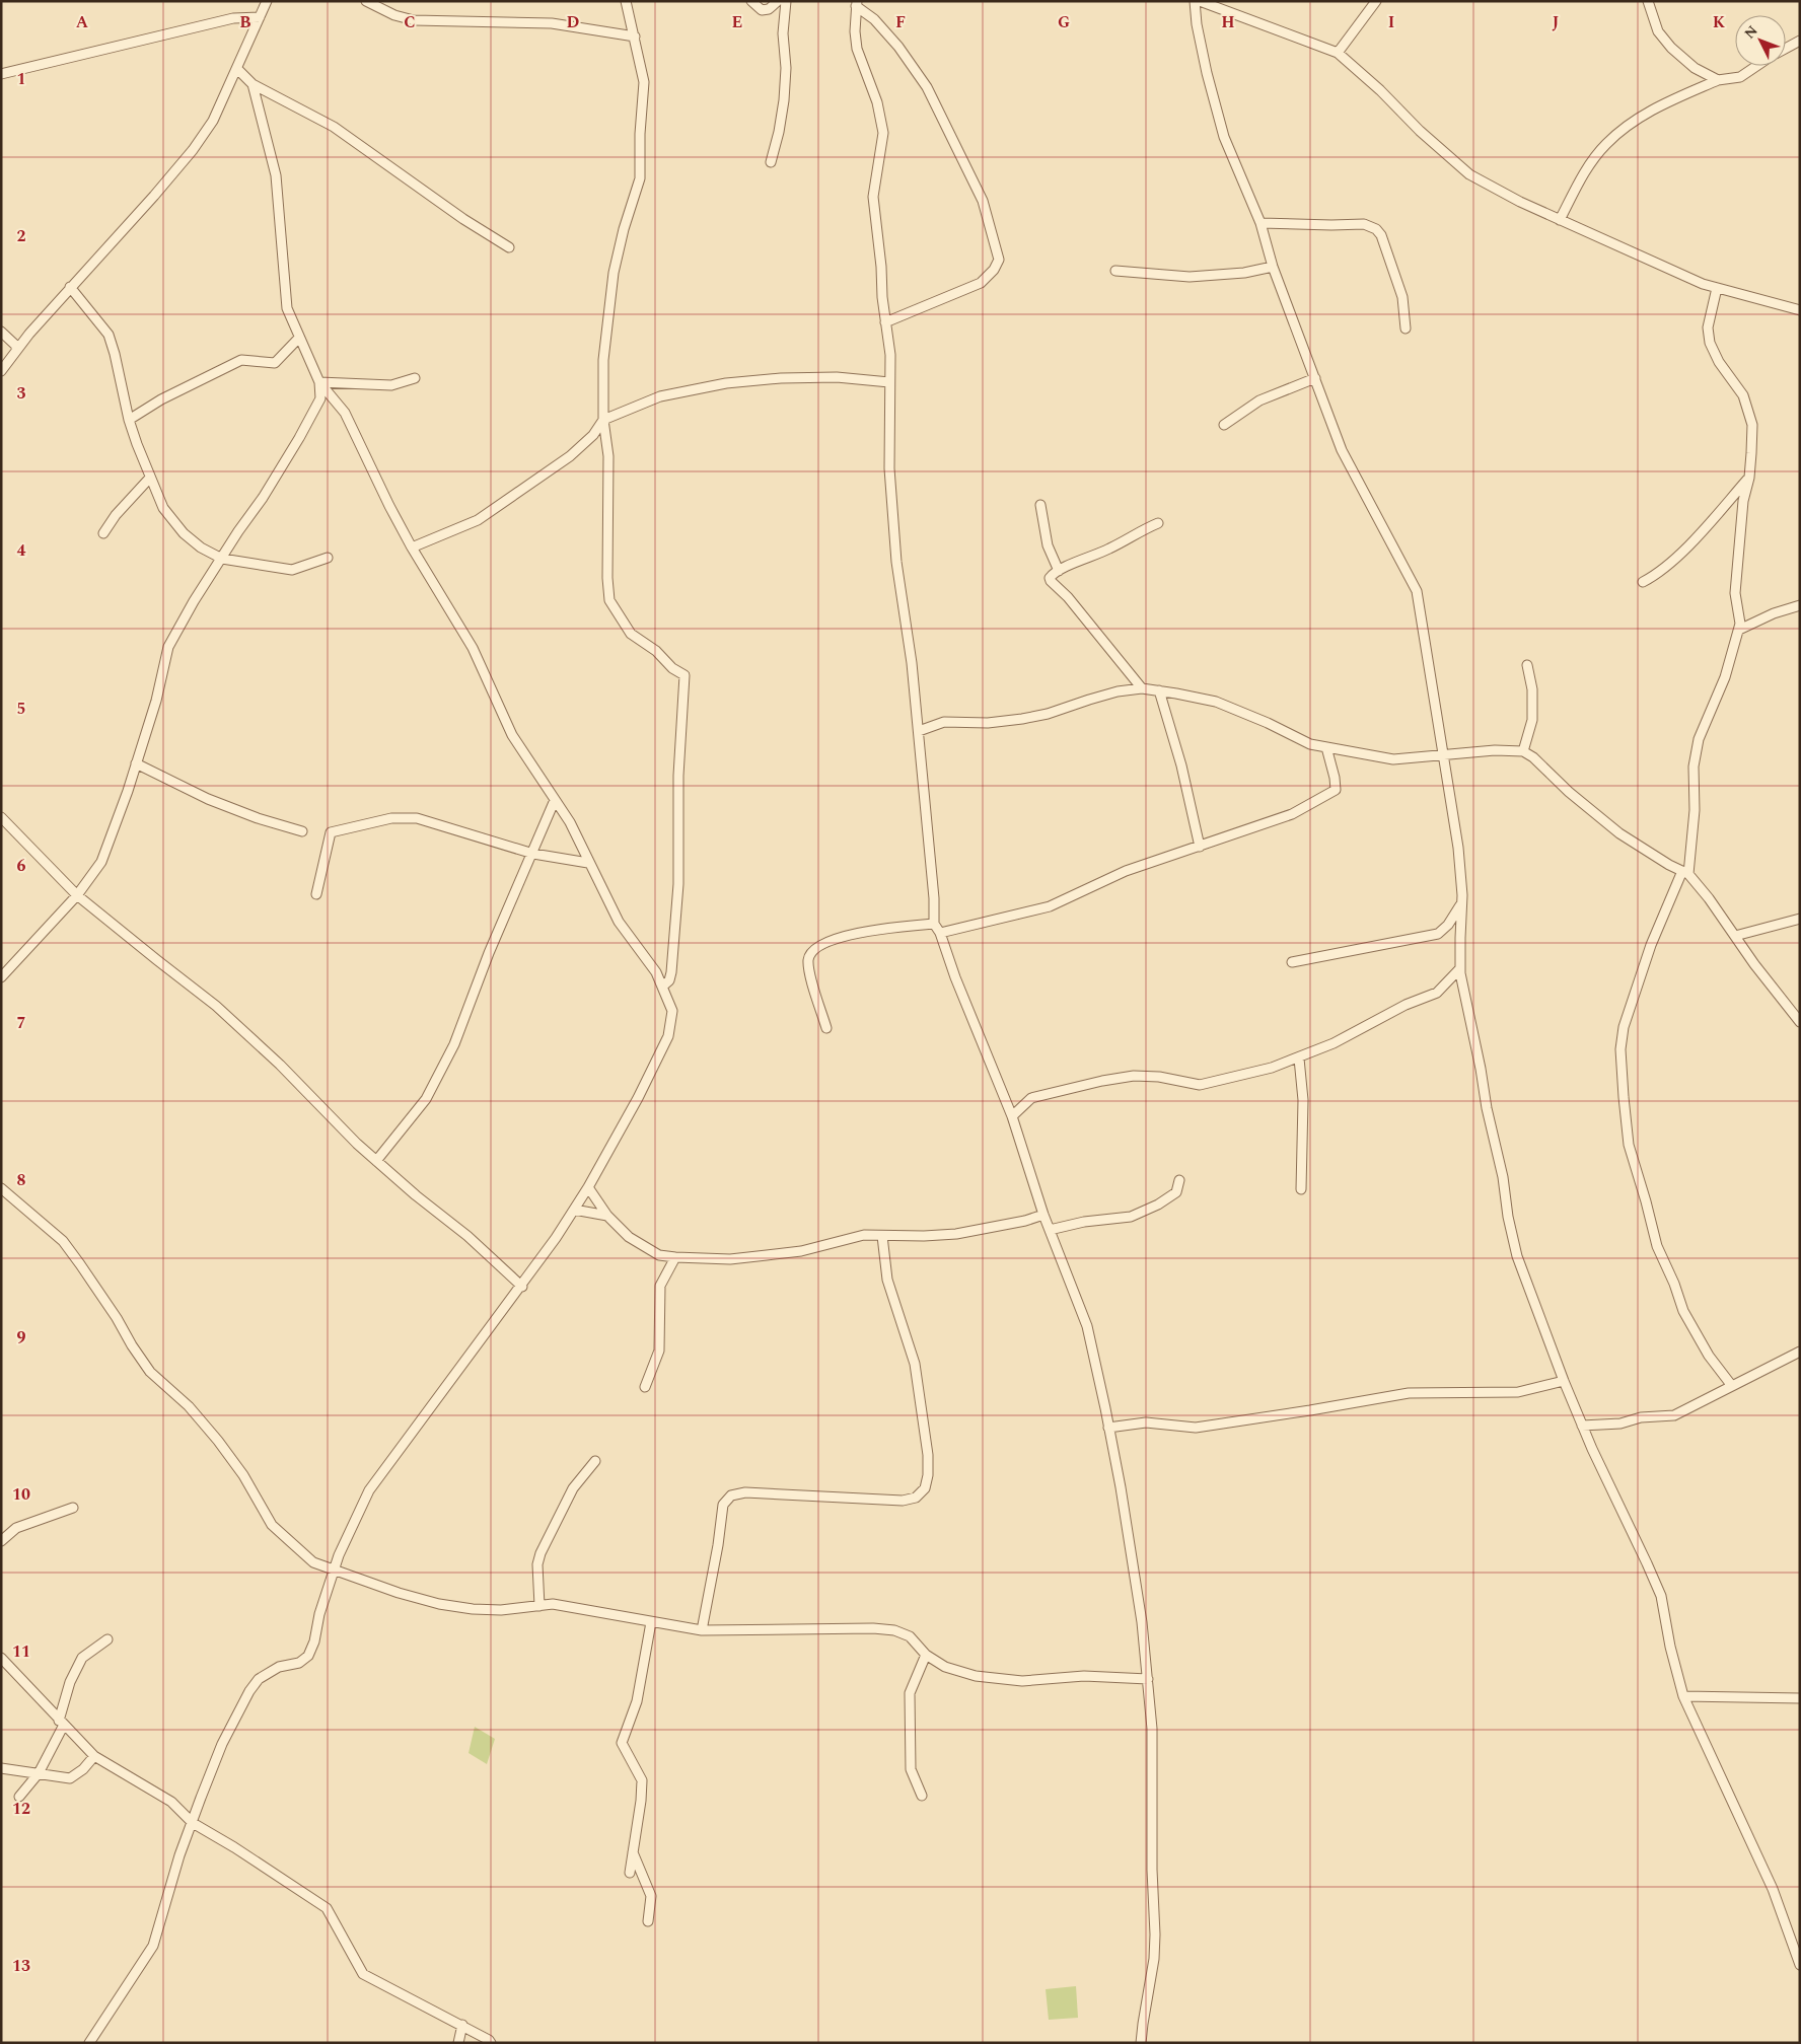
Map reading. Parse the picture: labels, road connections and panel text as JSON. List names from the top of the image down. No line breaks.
{"north":"top left","grid":{"columns":["A","B","C","D","E","F","G","H","I","J","K"],"rows":["1","2","3","4","5","6","7","8","9","10","11","12","13"]}}
